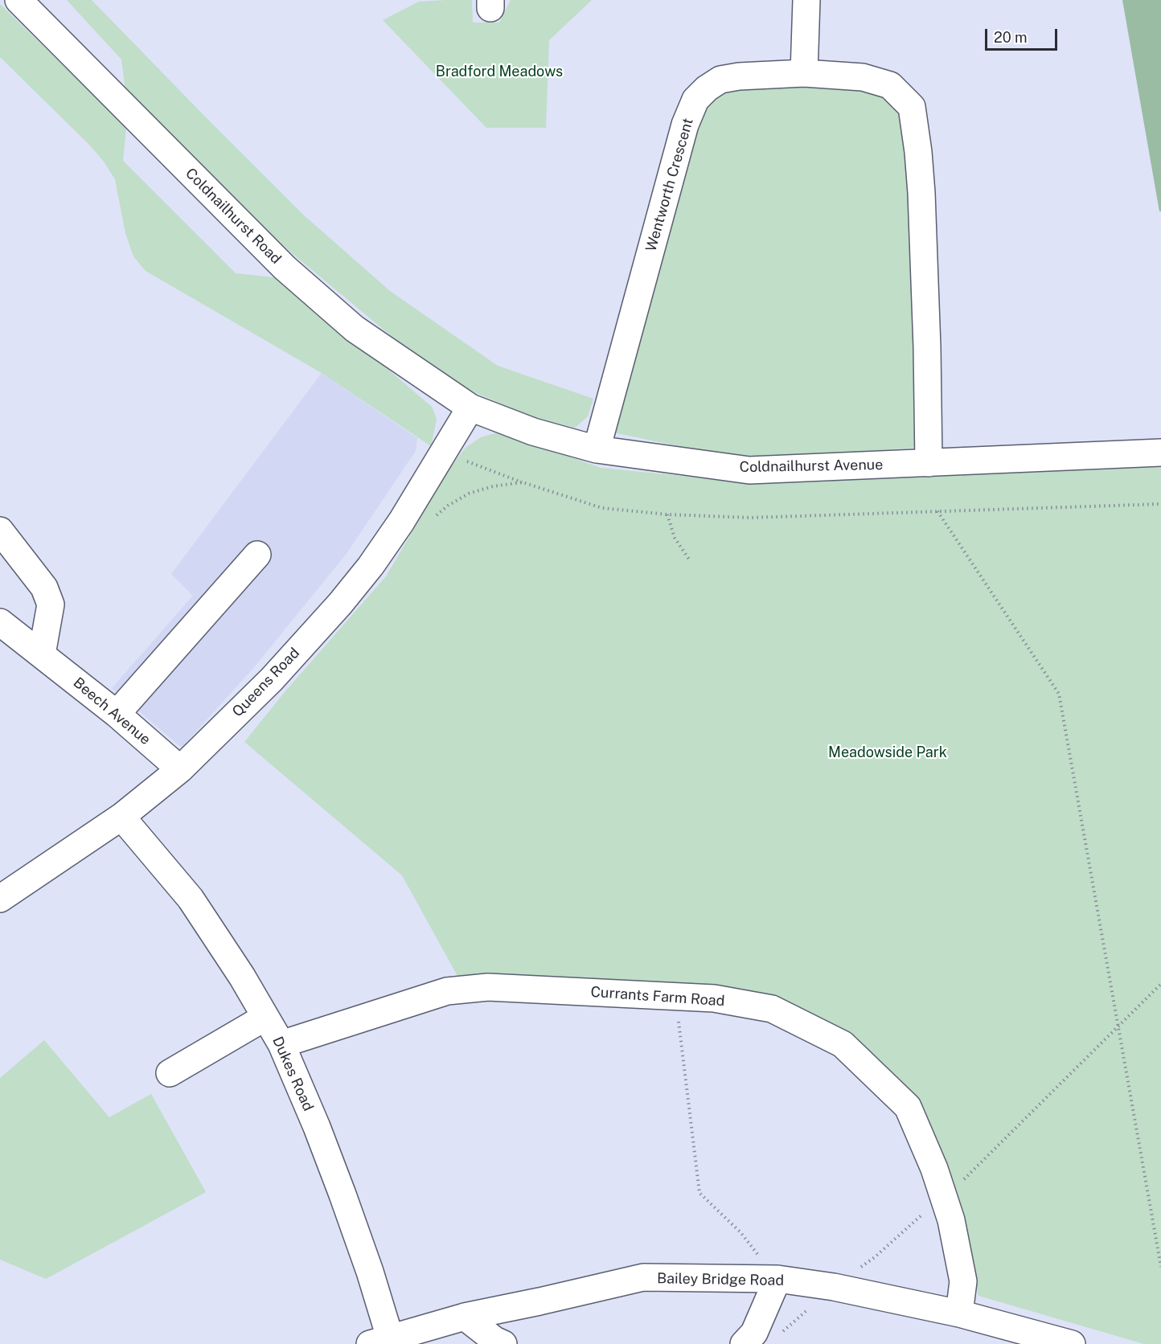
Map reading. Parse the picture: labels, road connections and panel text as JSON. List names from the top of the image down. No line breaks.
{"streets":{"street":["Wentworth Crescent","Coldnailhurst Road","Coldnailhurst Avenue","Queens Road","Beech Avenue","Currants Farm Road","Dukes Road","Bailey Bridge Road"]},"crossings":[["Wentworth Crescent","Coldnailhurst Avenue"],["Coldnailhurst Road","Coldnailhurst Avenue"],["Coldnailhurst Road","Queens Road"],["Coldnailhurst Avenue","Queens Road"],["Queens Road","Beech Avenue"],["Queens Road","Dukes Road"],["Currants Farm Road","Dukes Road"],["Currants Farm Road","Bailey Bridge Road"],["Dukes Road","Bailey Bridge Road"]],"parks":["Bradford Meadows","Meadowside Park"],"scale_bar":"20 m"}
